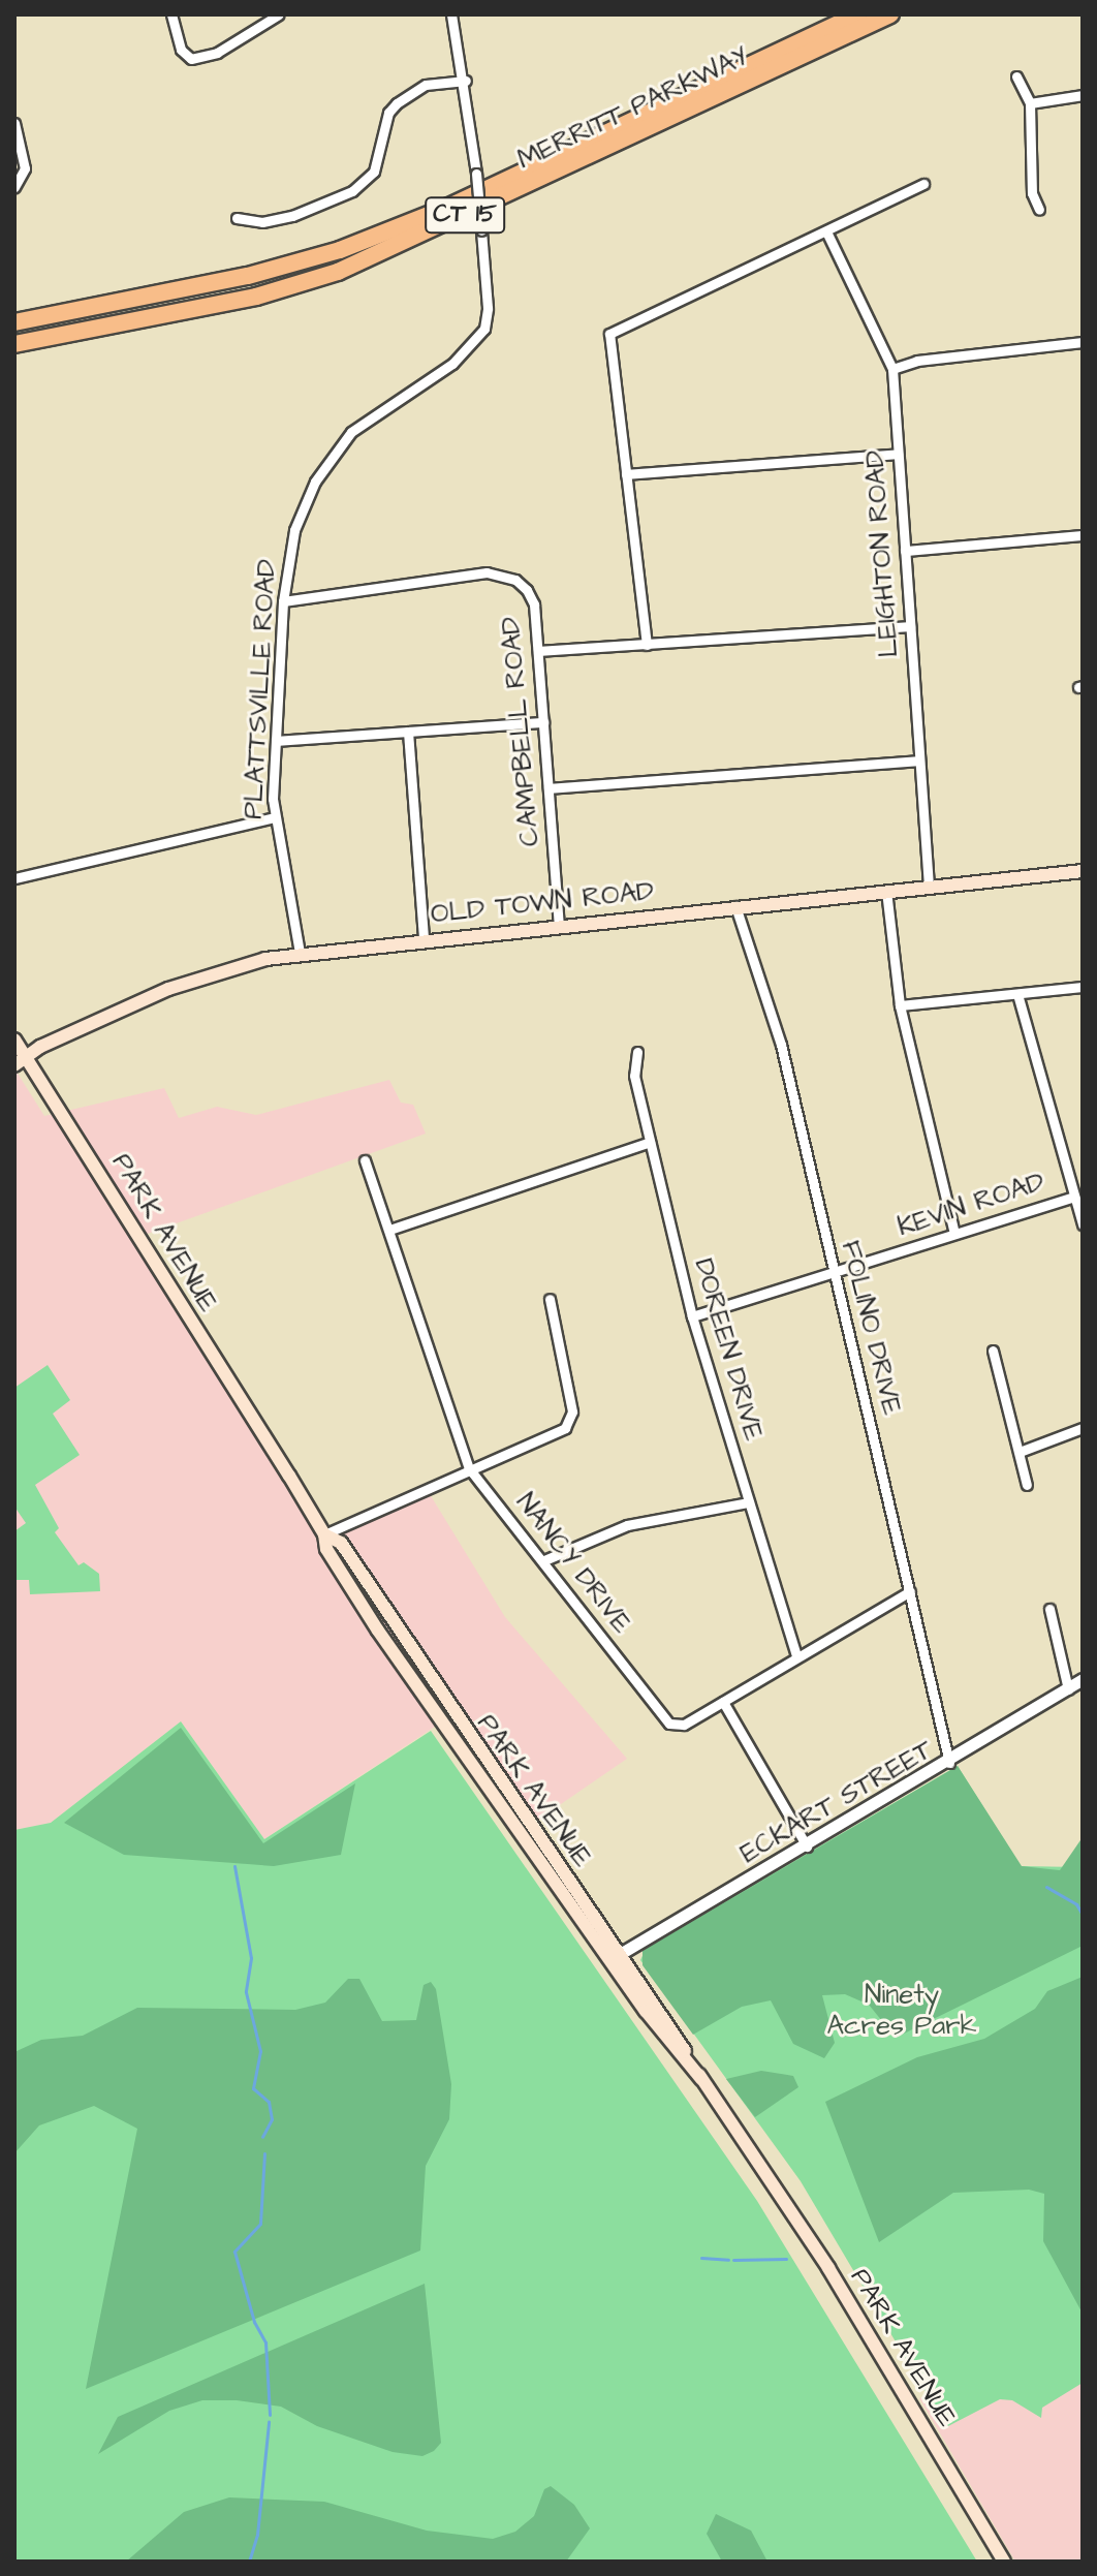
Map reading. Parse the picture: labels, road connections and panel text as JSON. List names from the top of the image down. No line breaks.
{"streets":{"highway":["MERRITT PARKWAY","CT 15"],"main road":["OLD TOWN ROAD","PARK AVENUE"],"street":["LEIGHTON ROAD","PLATTSVILLE ROAD","CAMPBELL ROAD","KEVIN ROAD","FOLINO DRIVE","DOREEN DRIVE","NANCY DRIVE","ECKART STREET"]},"crossings":[["LEIGHTON ROAD","OLD TOWN ROAD"],["PLATTSVILLE ROAD","CAMPBELL ROAD"],["PLATTSVILLE ROAD","OLD TOWN ROAD"],["CAMPBELL ROAD","OLD TOWN ROAD"],["OLD TOWN ROAD","PARK AVENUE"],["OLD TOWN ROAD","FOLINO DRIVE"],["KEVIN ROAD","FOLINO DRIVE"],["KEVIN ROAD","DOREEN DRIVE"],["PARK AVENUE","ECKART STREET"],["FOLINO DRIVE","NANCY DRIVE"],["FOLINO DRIVE","ECKART STREET"],["DOREEN DRIVE","NANCY DRIVE"]],"parks":["Ninety Acres Park"]}
